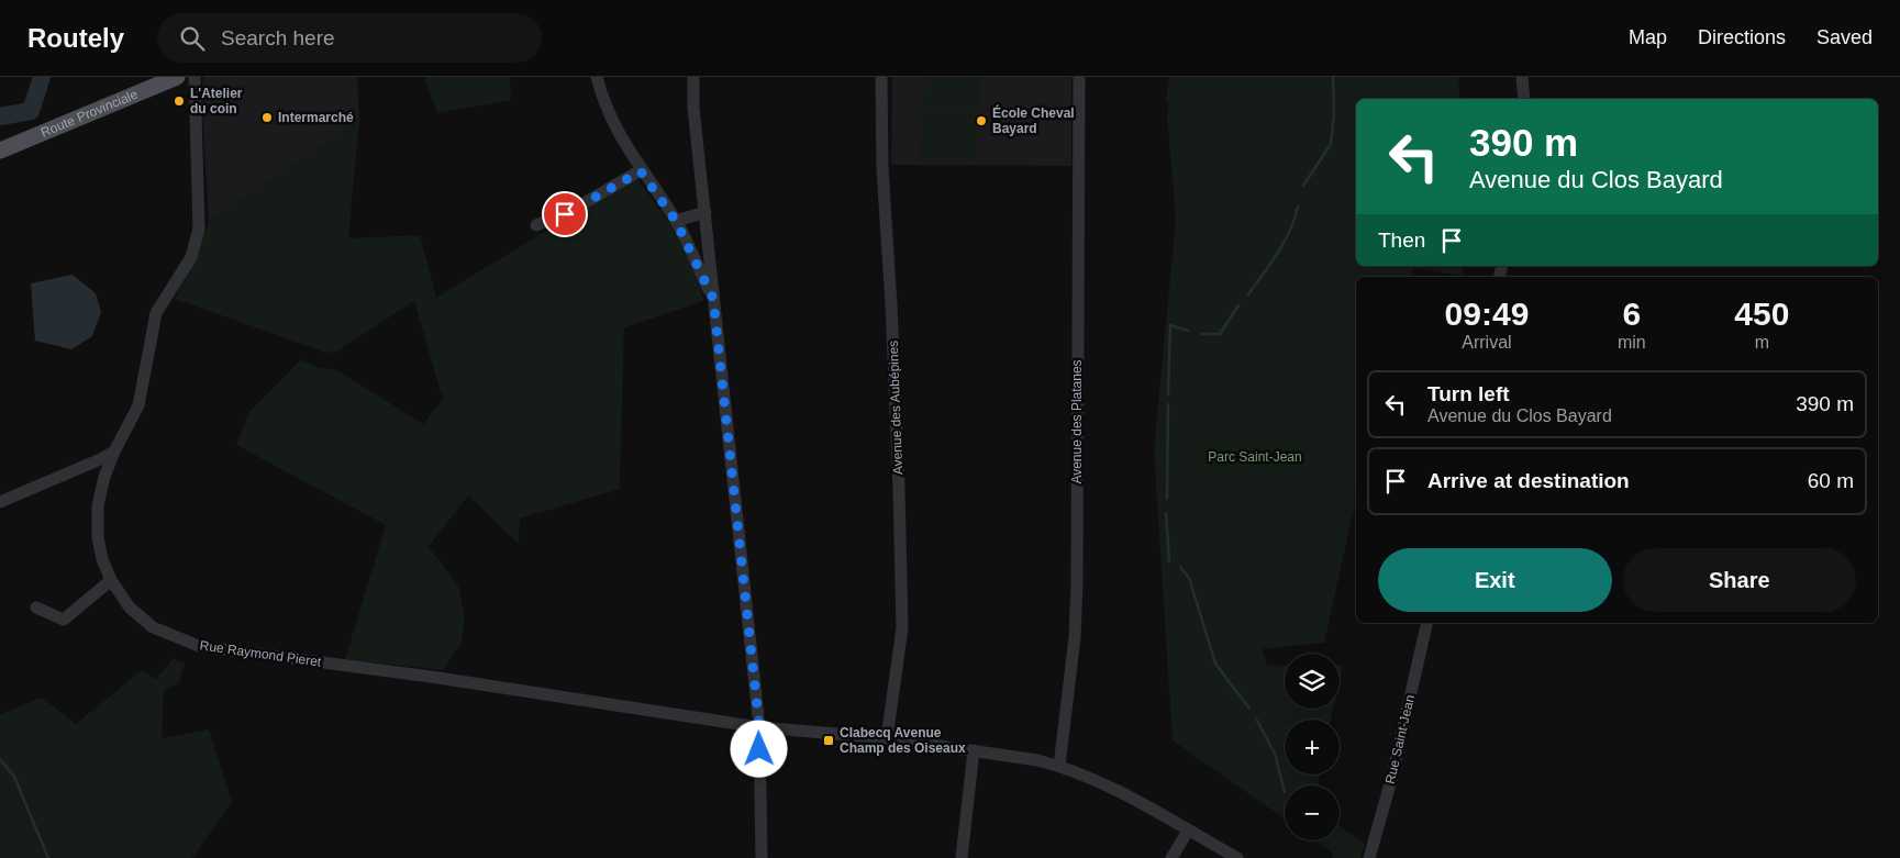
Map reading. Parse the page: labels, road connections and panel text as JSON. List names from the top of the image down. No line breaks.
{"streets":{"main road":["Route Provinciale"],"street":["Avenue des Aubépines","Avenue des Platanes","Rue Raymond Pieret","Rue Saint-Jean"]},"crossings":[["Avenue des Aubépines","Rue Raymond Pieret"],["Avenue des Platanes","Rue Raymond Pieret"]],"parks":["Parc Saint-Jean"],"places":{"other":["L'Atelier du coin","Intermarché","École Cheval Bayard"],"transit":["Clabecq Avenue Champ des Oiseaux"]},"page":{"header":"Routely","search":"Search here","nav":["Map","Directions","Saved"],"turn":["390 m","Avenue du Clos Bayard"],"then":"Then","eta":["09:49","Arrival","6","min","450","m"],"list":[{"name":"Turn left","note":"Avenue du Clos Bayard","value":"390 m"},{"name":"Arrive at destination","value":"60 m"}],"buttons":["Exit","Share"],"map_buttons":["+","−"]}}
